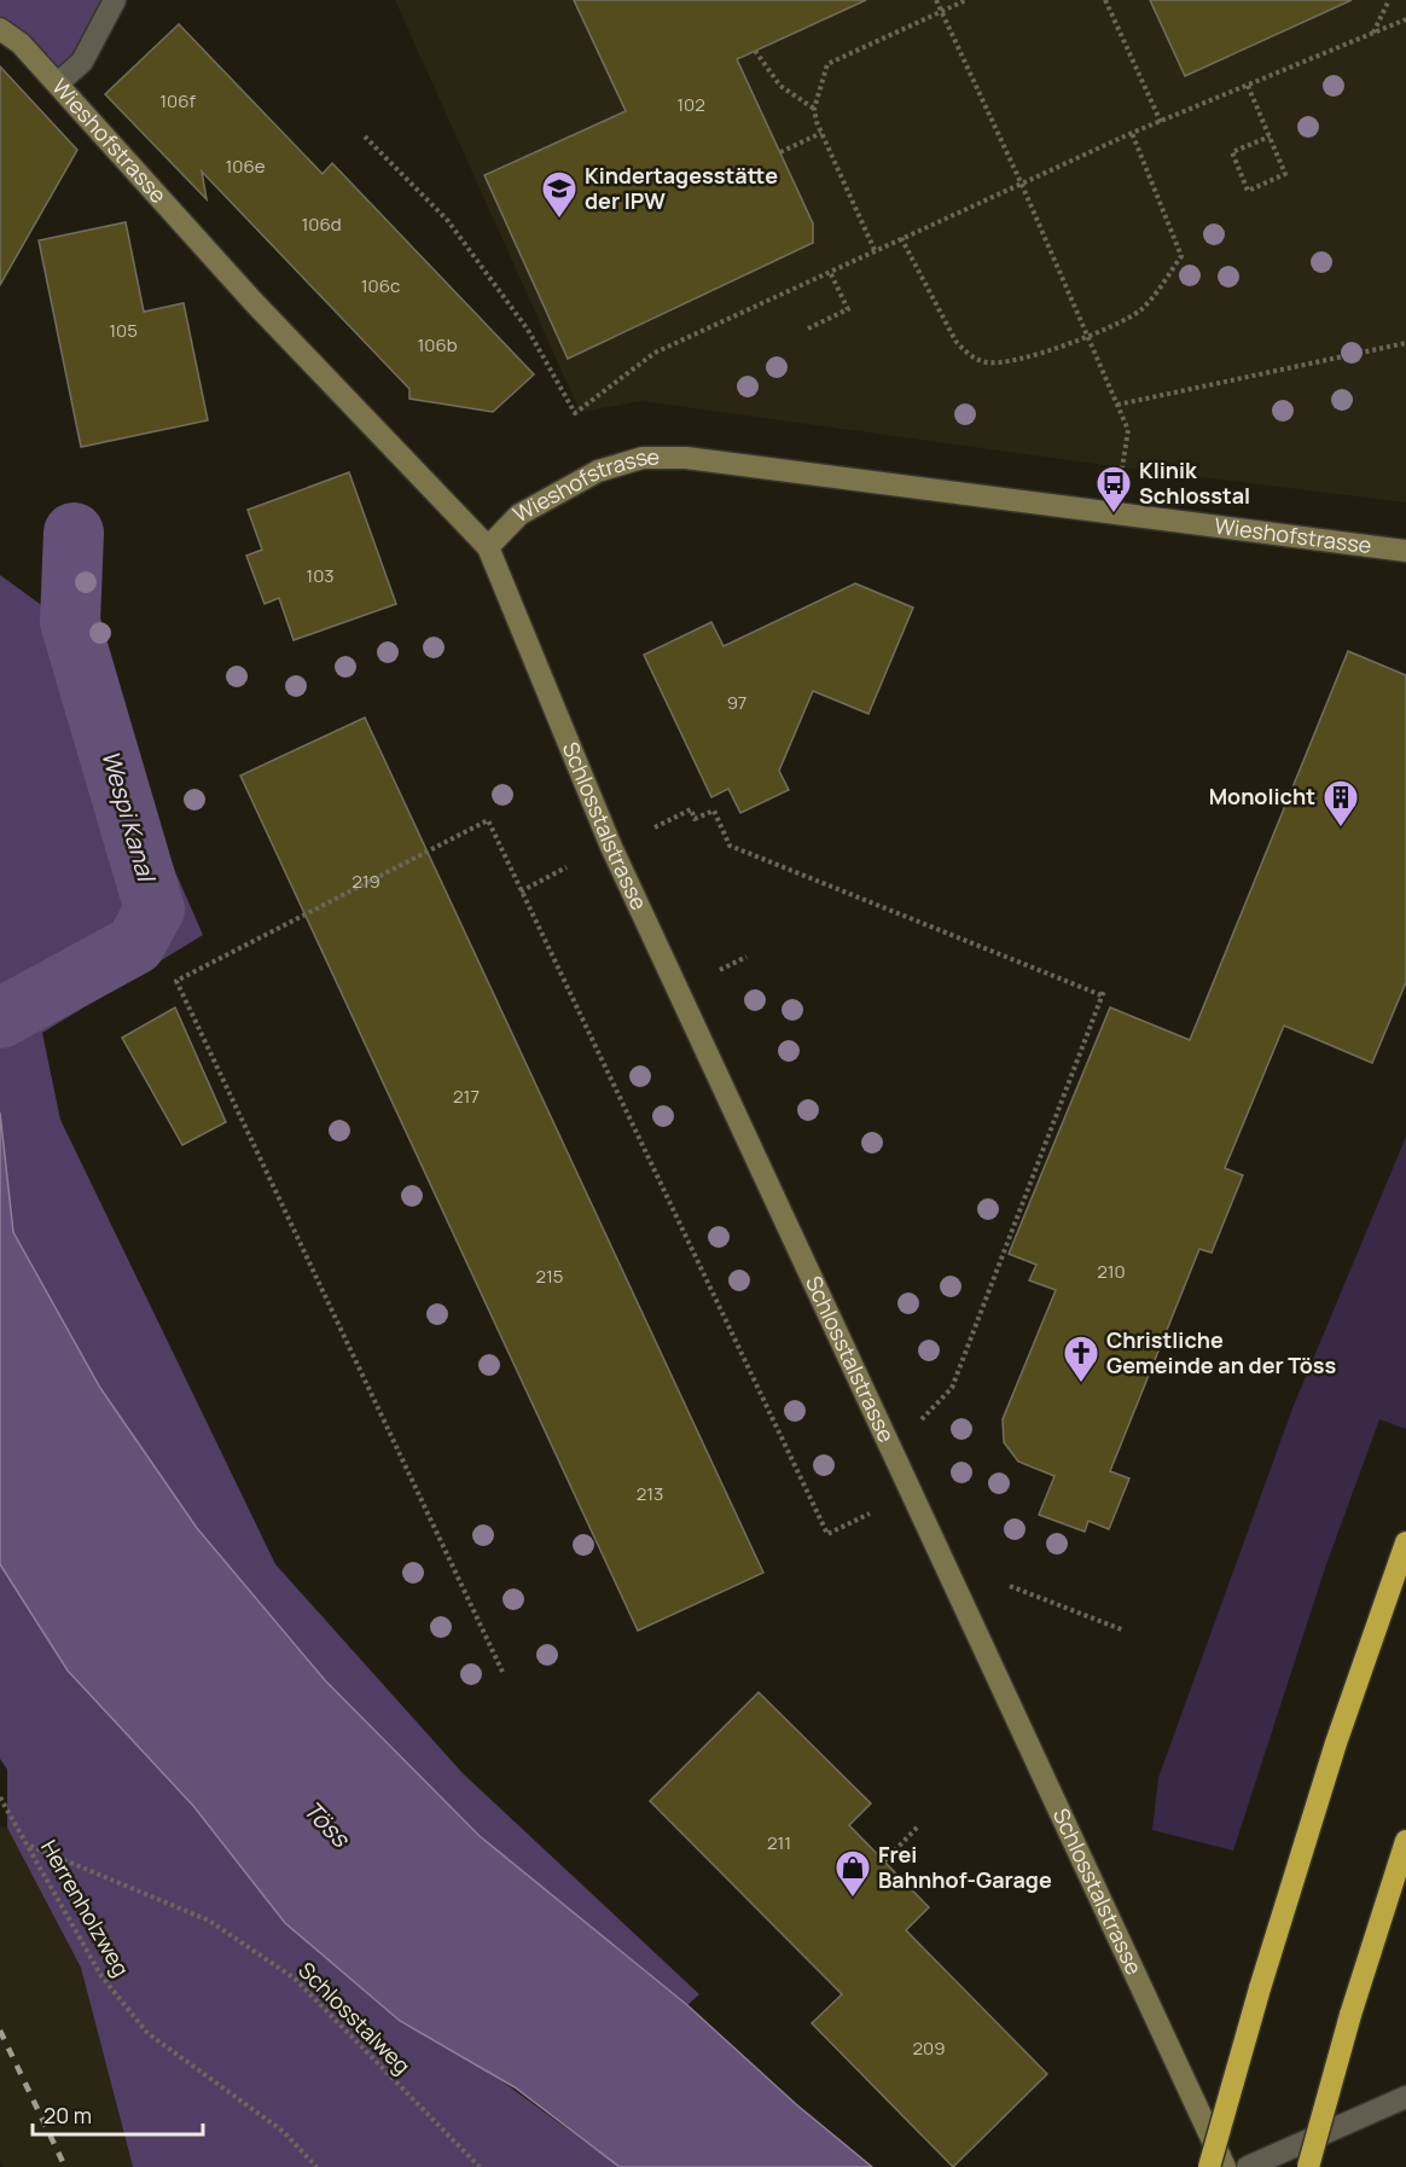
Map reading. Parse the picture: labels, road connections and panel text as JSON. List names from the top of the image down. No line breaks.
{"streets":{"main road":["Wieshofstrasse","Schlosstalstrasse"],"path":["Herrenholzweg","Schlosstalweg"]},"crossings":[["Wieshofstrasse","Schlosstalstrasse"],["Herrenholzweg","Schlosstalweg"]],"water":["Wespi Kanal","Töss"],"places":{"school or university":["Kindertagesstätte der IPW"],"bus stop":["Klinik Schlosstal"],"building":["Monolicht"],"church":["Christliche Gemeinde an der Töss"],"shop":["Frei Bahnhof-Garage"]},"house_numbers":["106f","102","106e","106d","106c","105","106b","103","97","219","217","210","215","213","211","209"],"scale_bar":"20 m"}
